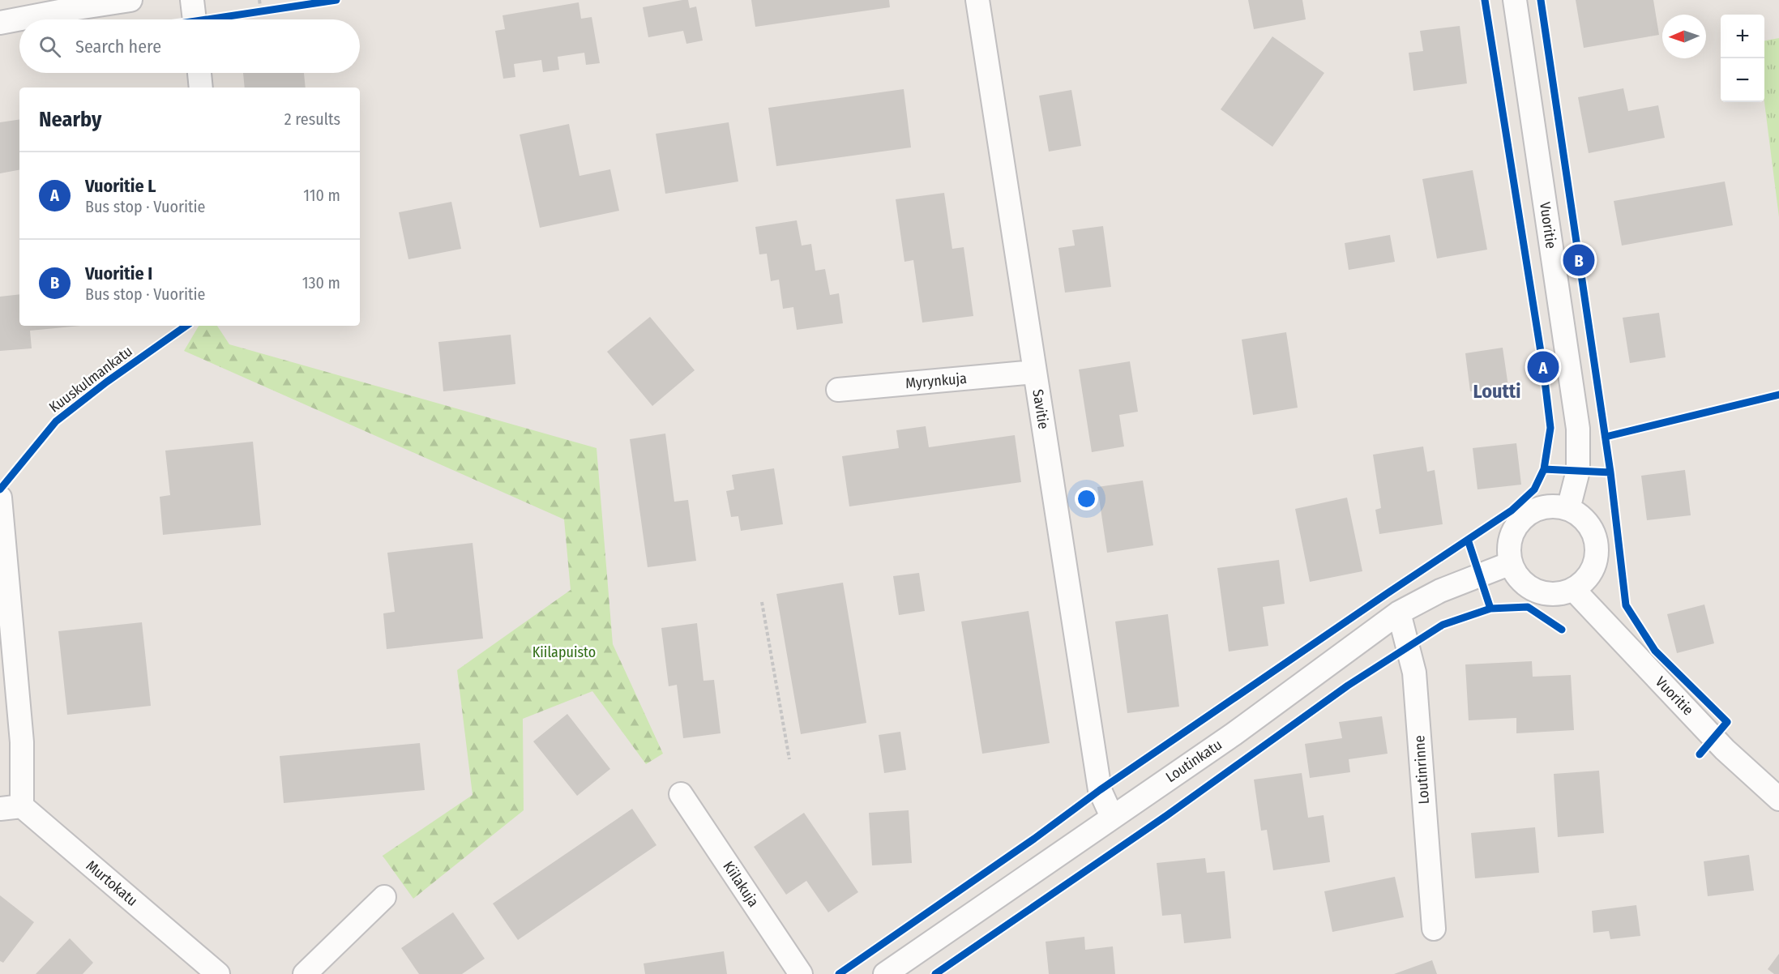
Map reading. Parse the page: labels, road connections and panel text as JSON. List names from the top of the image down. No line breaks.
{"streets":{"street":["Vuoritie","Myrynkuja","Savitie","Loutinkatu","Loutinrinne","Murtokatu","Kiilakuja"],"cycle path":["Kuuskulmankatu"]},"crossings":[["Vuoritie","Loutinkatu"],["Myrynkuja","Savitie"],["Savitie","Loutinkatu"],["Loutinkatu","Loutinrinne"]],"districts":["Loutti"],"parks":["Kiilapuisto"],"north":"left","page":{"map_buttons":["+","−"],"search":"Search here","heading":["Nearby","2 results"],"list":[{"mark":"A","name":"Vuoritie L","note":"Bus stop · Vuoritie","value":"110 m"},{"mark":"B","name":"Vuoritie I","note":"Bus stop · Vuoritie","value":"130 m"}],"pins":["B","A"]}}
